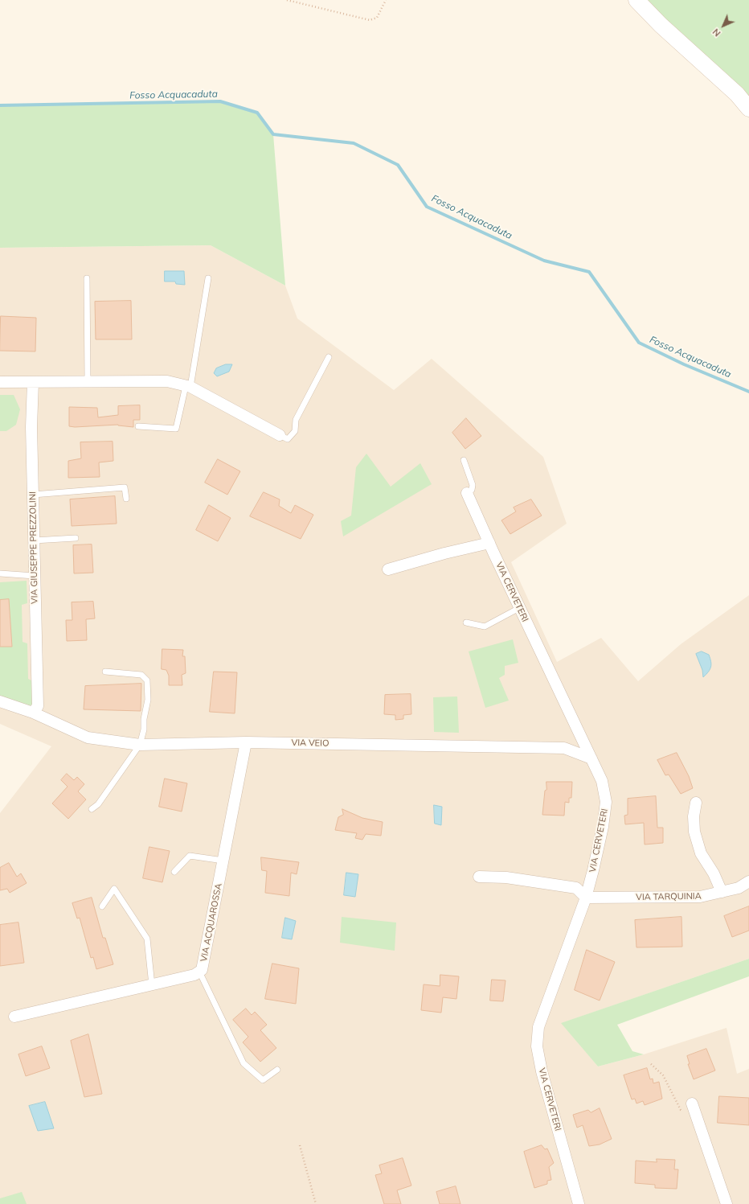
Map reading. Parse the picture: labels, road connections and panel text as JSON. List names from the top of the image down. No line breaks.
{"streets":{"street":["VIA GIUSEPPE PREZZOLINI","VIA CERVETERI","VIA VEIO","VIA TARQUINIA","VIA ACQUAROSSA"]},"crossings":[["VIA GIUSEPPE PREZZOLINI","VIA VEIO"],["VIA CERVETERI","VIA VEIO"],["VIA CERVETERI","VIA TARQUINIA"],["VIA VEIO","VIA ACQUAROSSA"]],"water":["Fosso Acquacaduta"],"north":"bottom left"}
